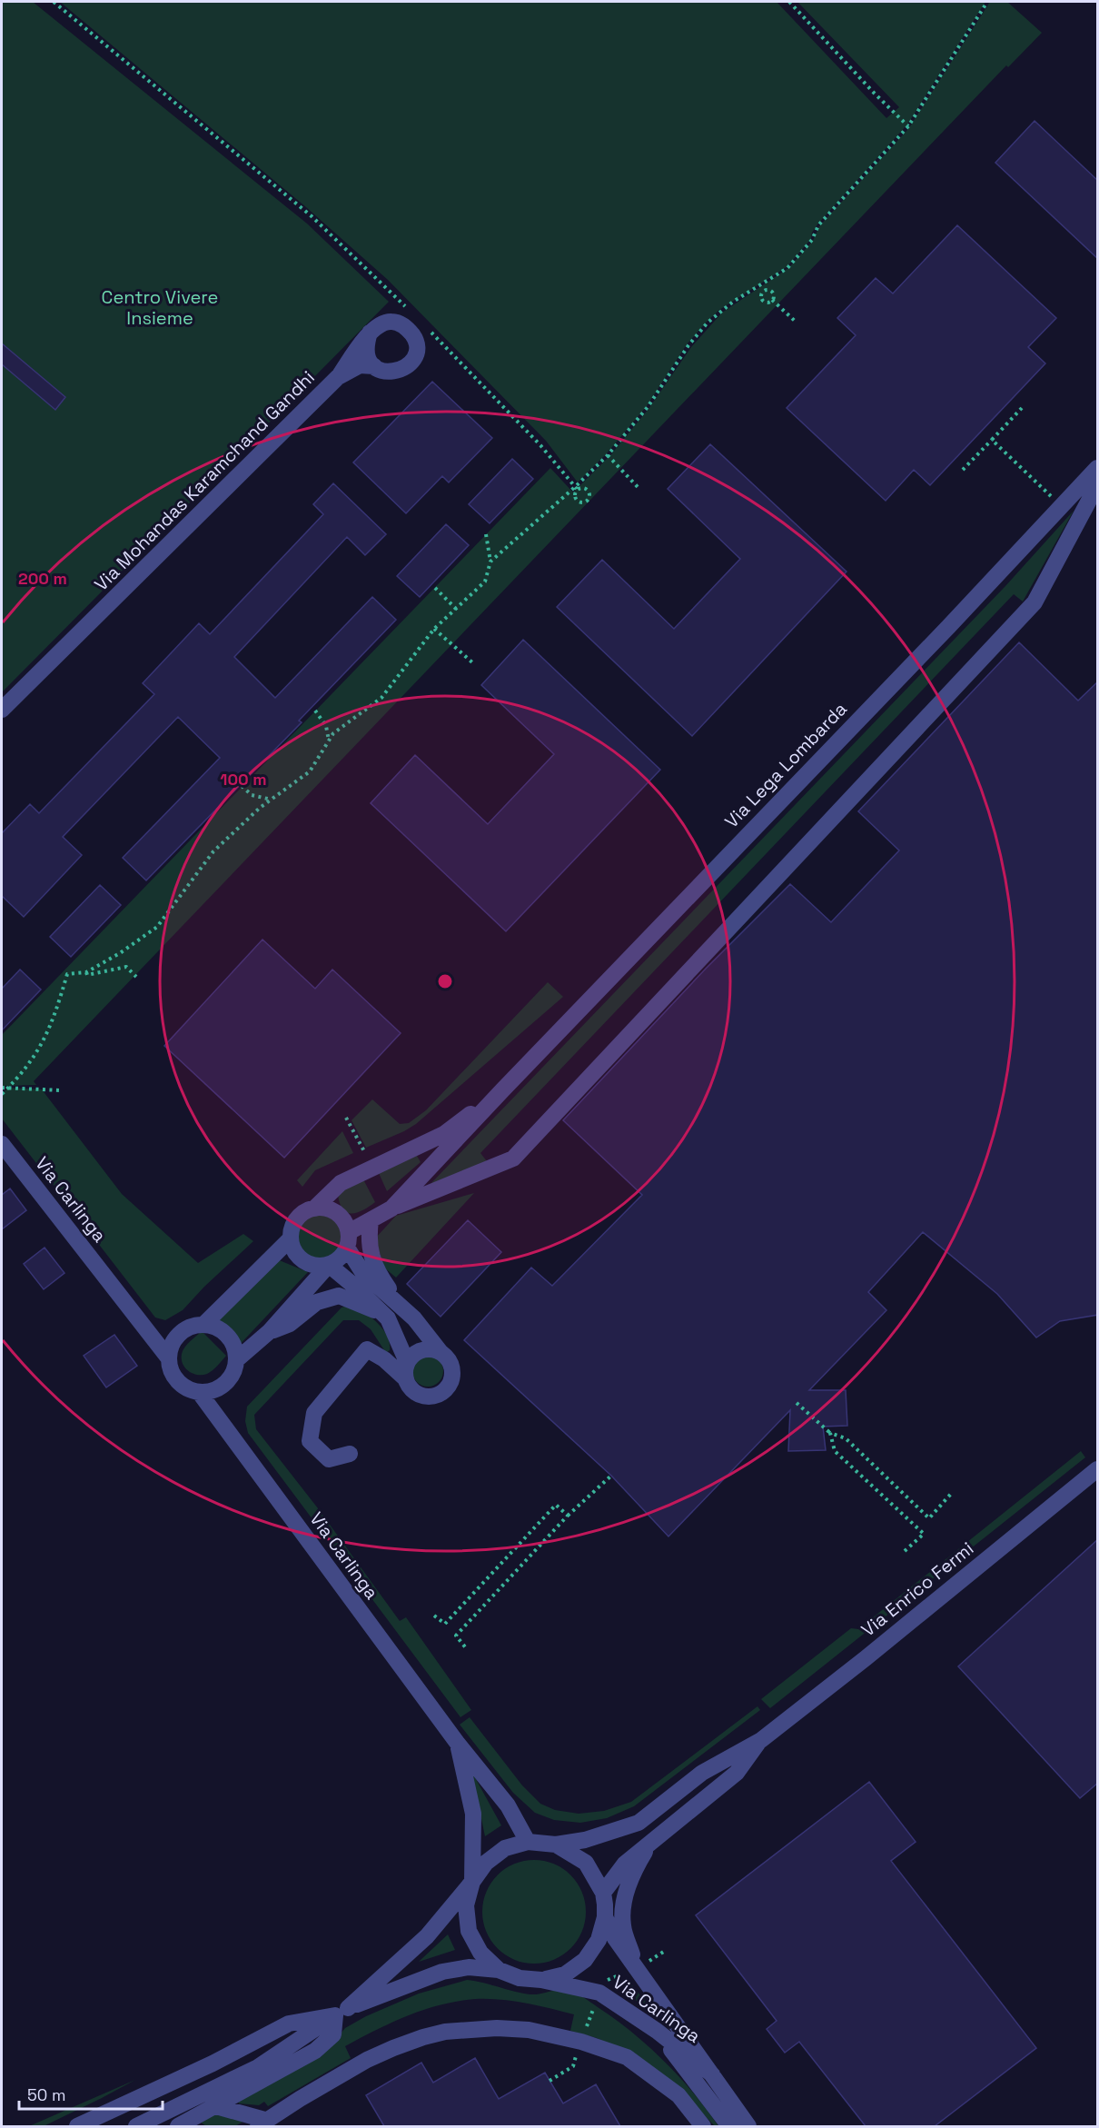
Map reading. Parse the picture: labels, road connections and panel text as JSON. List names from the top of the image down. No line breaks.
{"streets":{"street":["Via Mohandas Karamchand Gandhi","Via Lega Lombarda","Via Carlinga","Via Enrico Fermi"]},"crossings":[["Via Lega Lombarda","Via Carlinga"],["Via Carlinga","Via Enrico Fermi"]],"parks":["Centro Vivere Insieme"],"scale_bar":"50 m","rings":["200 m","100 m"]}
